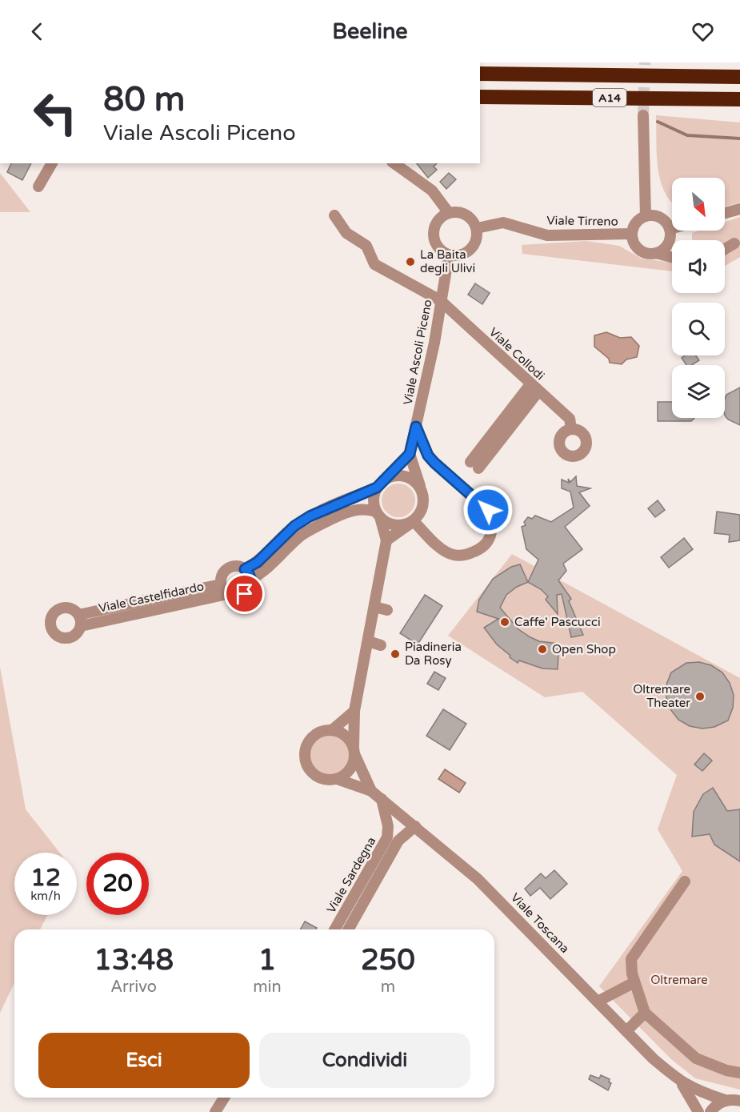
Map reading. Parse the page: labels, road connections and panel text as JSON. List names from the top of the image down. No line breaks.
{"streets":{"highway":["A14"],"street":["Viale Tirreno","Viale Ascoli Piceno","Viale Collodi","Viale Castelfidardo","Viale Sardegna","Viale Toscana"]},"crossings":[["Viale Tirreno","Viale Ascoli Piceno"],["Viale Ascoli Piceno","Viale Collodi"],["Viale Sardegna","Viale Toscana"]],"parks":["Oltremare"],"places":["La Baita degli Ulivi","Caffe' Pascucci","Open Shop","Piadineria Da Rosy","Oltremare Theater"],"north":"bottom right","page":{"header":"Beeline","turn":["80 m","Viale Ascoli Piceno"],"speed":"12 km/h","limit":"20","eta":["13:48","Arrivo","1","min","250","m"],"buttons":["Esci","Condividi"]}}
